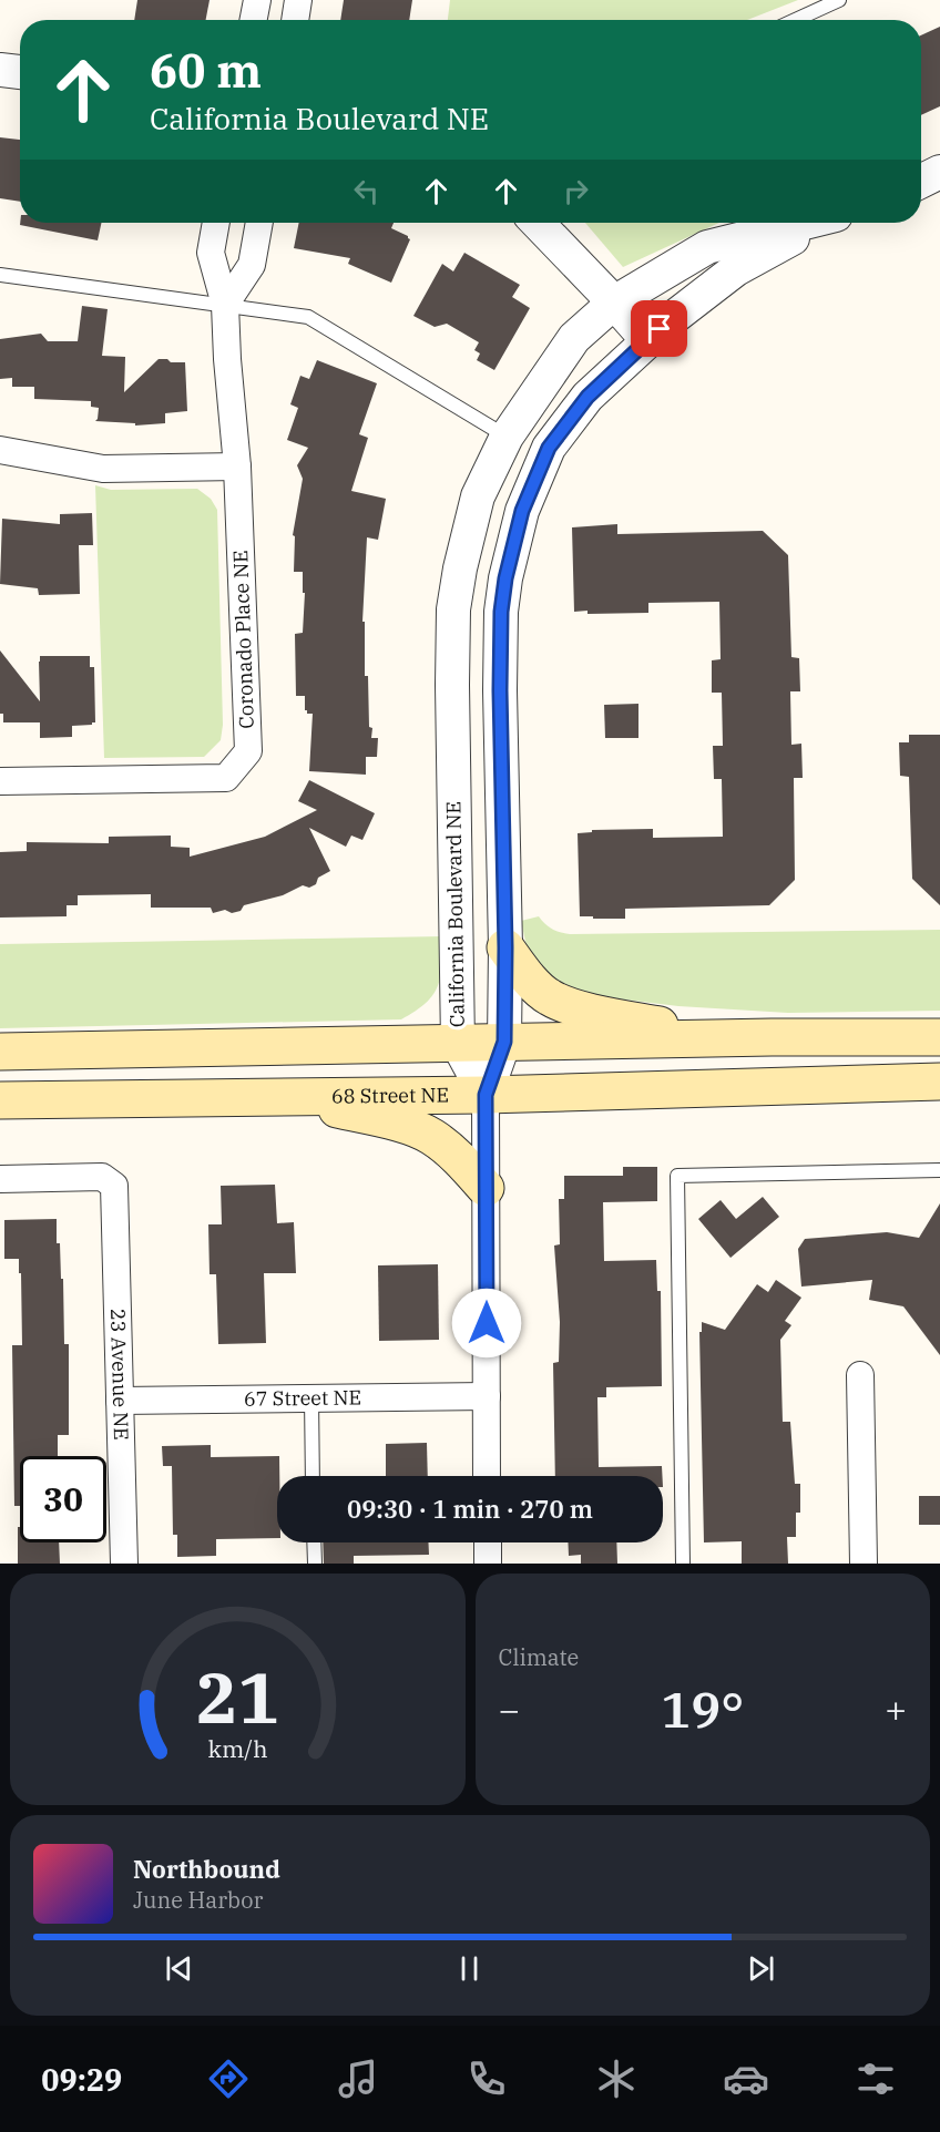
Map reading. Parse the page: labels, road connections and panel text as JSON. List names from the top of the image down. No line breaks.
{"streets":{"main road":["68 Street NE"],"street":["Coronado Place NE","California Boulevard NE","23 Avenue NE","67 Street NE"]},"crossings":[["California Boulevard NE","68 Street NE"],["23 Avenue NE","67 Street NE"]],"page":{"turn":["60 m","California Boulevard NE"],"limit":"30","trip":"09:30 · 1 min · 270 m","tile":"Climate","heat":["−","19°","+"],"song":["Northbound","June Harbor"],"tabs":"09:29","gauge":["21","km/h"]}}
